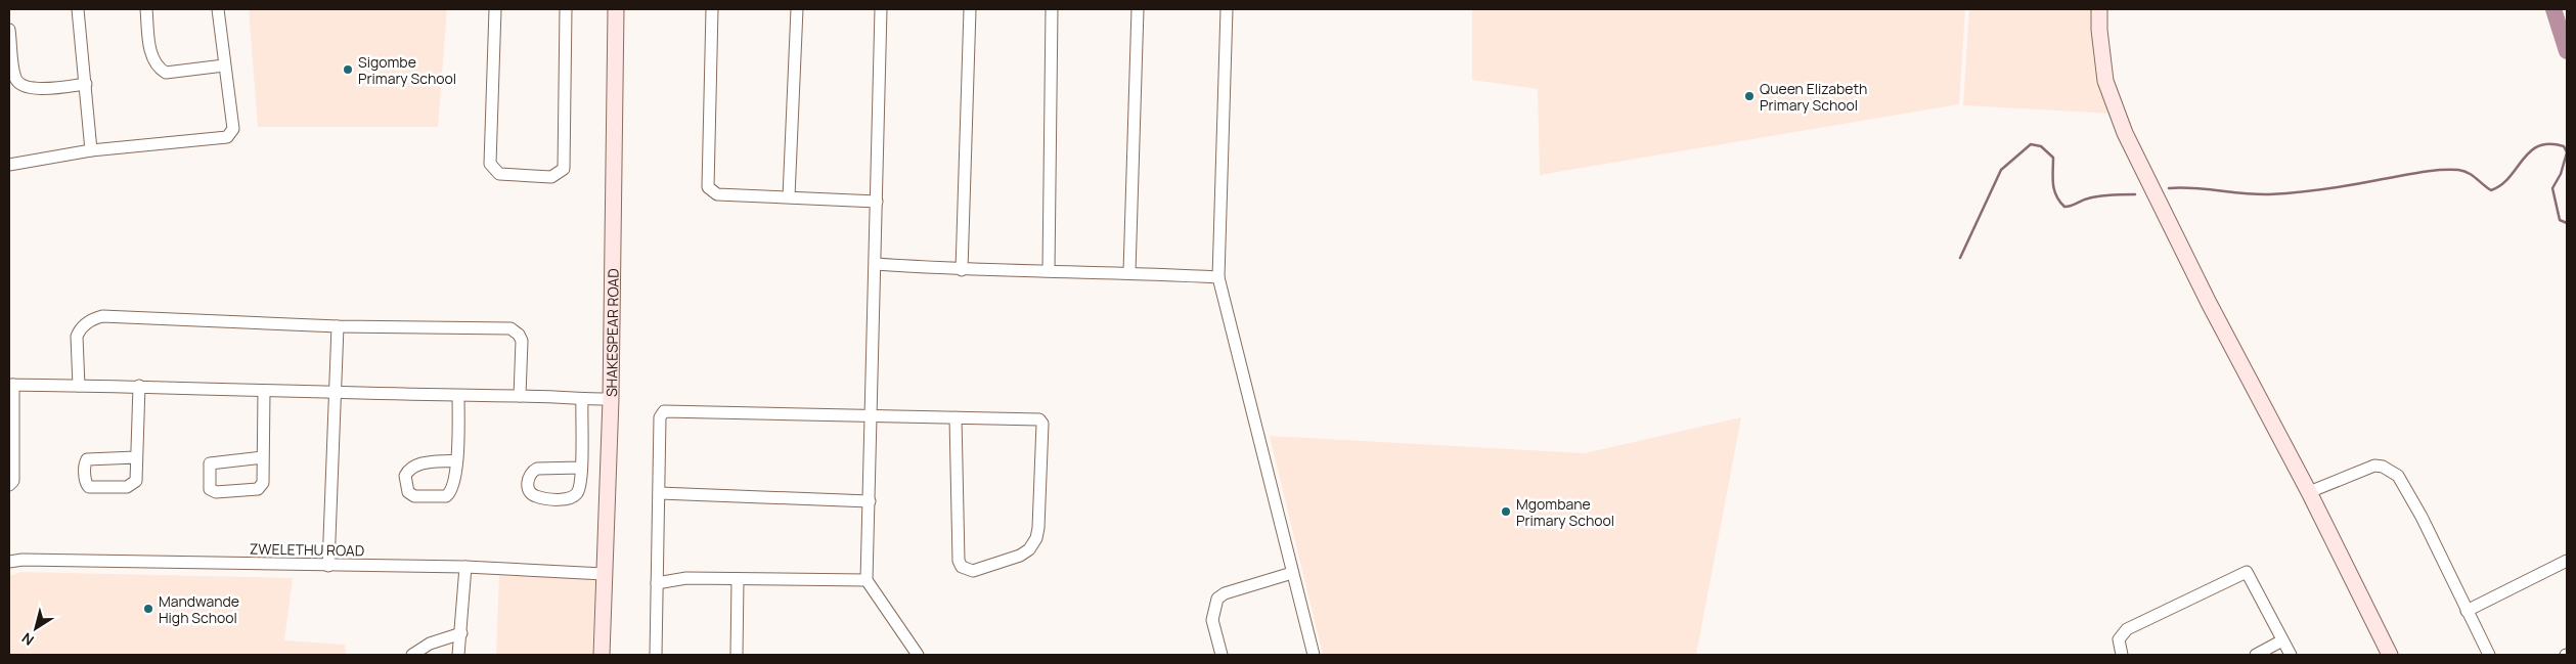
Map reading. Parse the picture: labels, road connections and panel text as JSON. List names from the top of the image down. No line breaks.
{"streets":{"street":["SHAKESPEAR ROAD","ZWELETHU ROAD"]},"crossings":[["SHAKESPEAR ROAD","ZWELETHU ROAD"]],"places":["Sigombe Primary School","Queen Elizabeth Primary School","Mgombane Primary School","Mandwande High School"],"north":"bottom left"}
